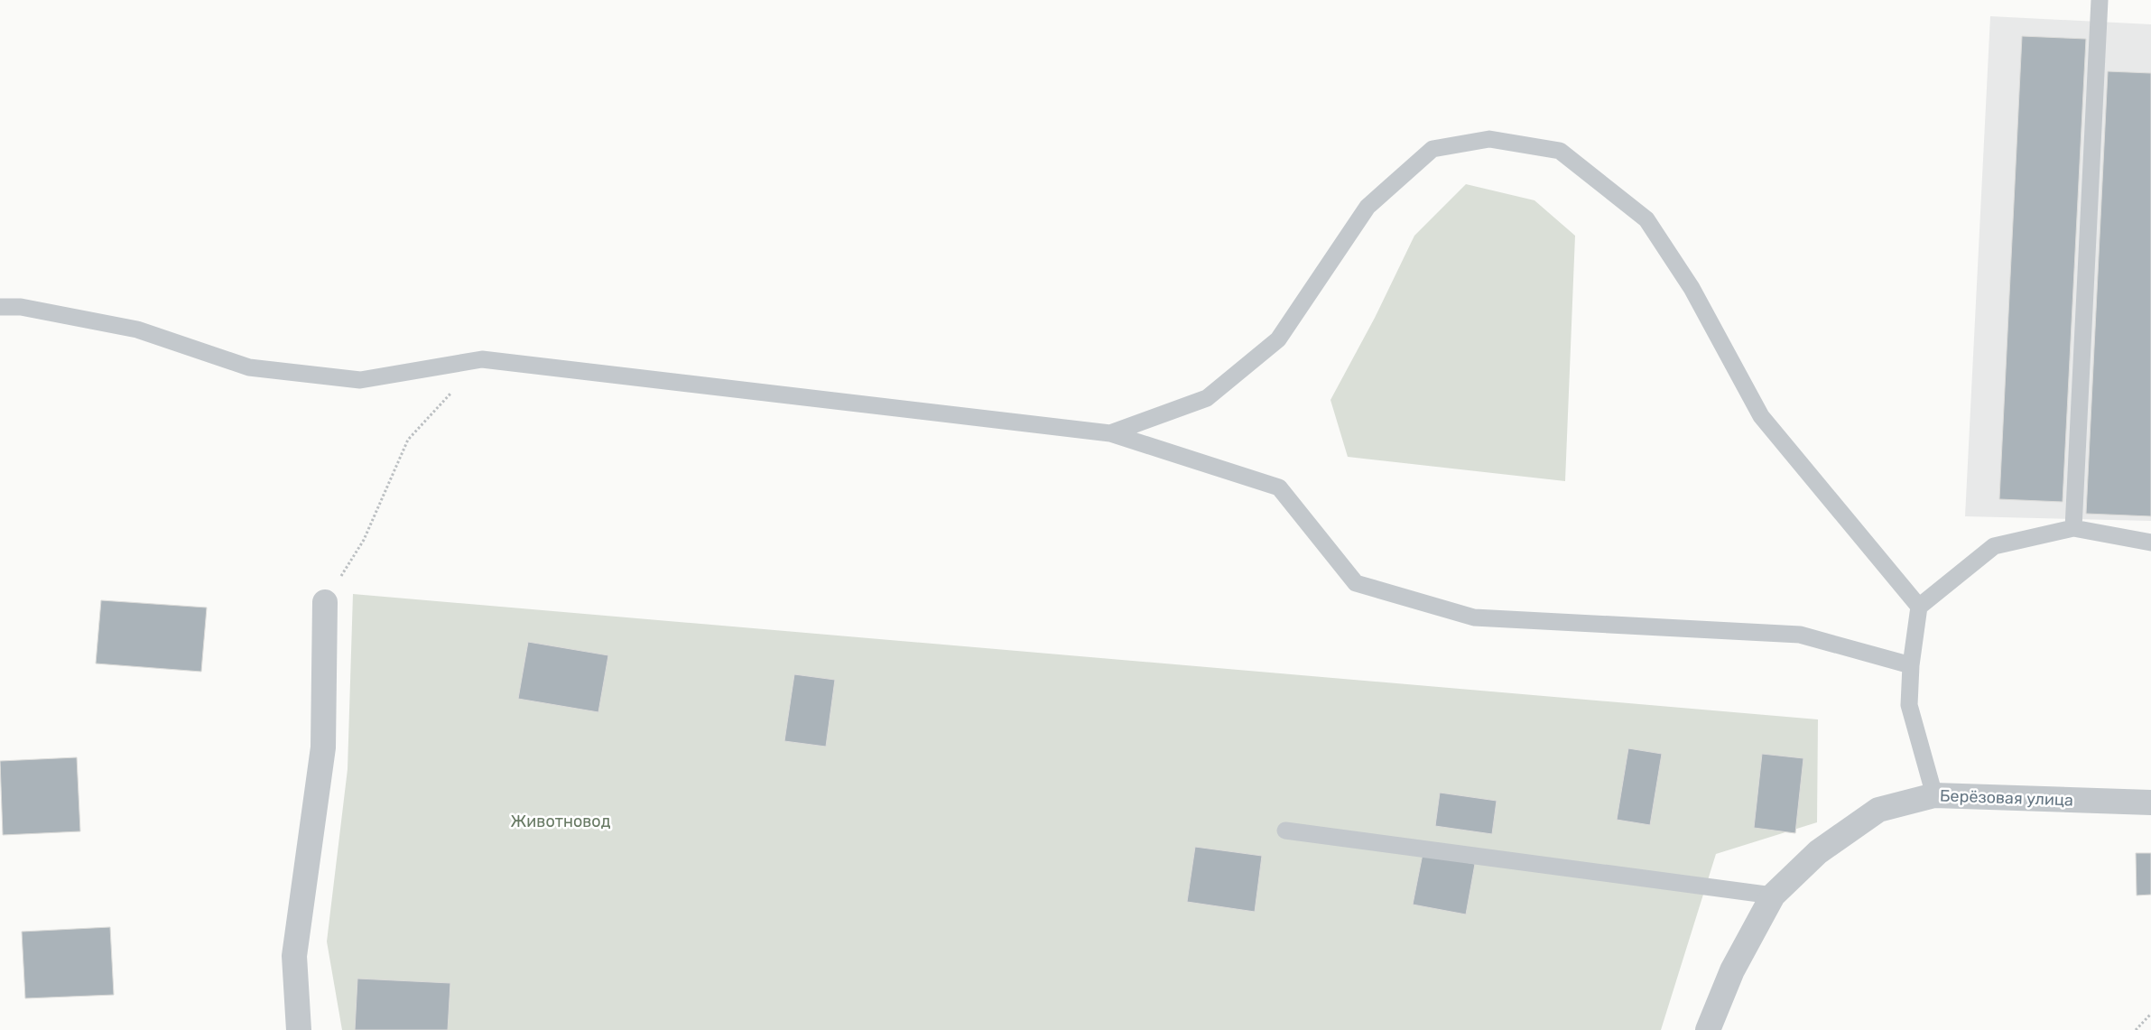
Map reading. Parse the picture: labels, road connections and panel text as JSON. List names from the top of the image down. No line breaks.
{"streets":{"street":["Берёзовая улица"]},"parks":["Животновод"]}
